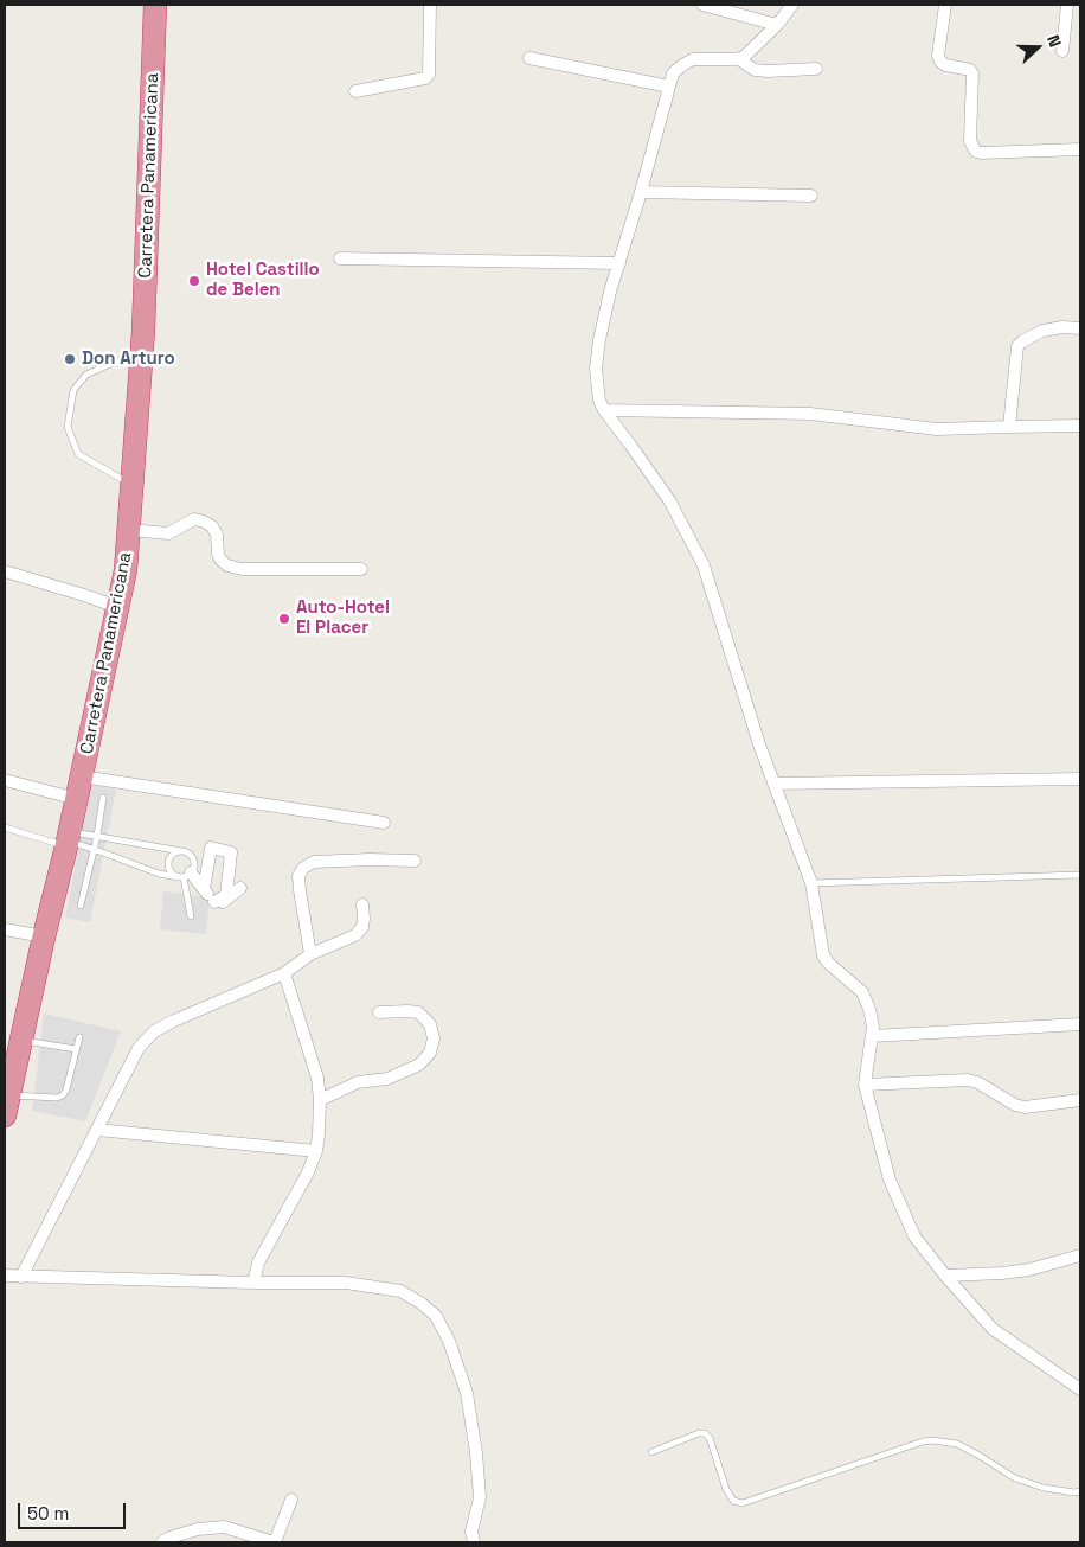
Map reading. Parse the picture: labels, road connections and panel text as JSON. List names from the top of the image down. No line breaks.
{"streets":{"highway":["Carretera Panamericana"]},"places":["Hotel Castillo de Belen","Don Arturo","Auto-Hotel El Placer"],"scale_bar":"50 m","north":"right"}
